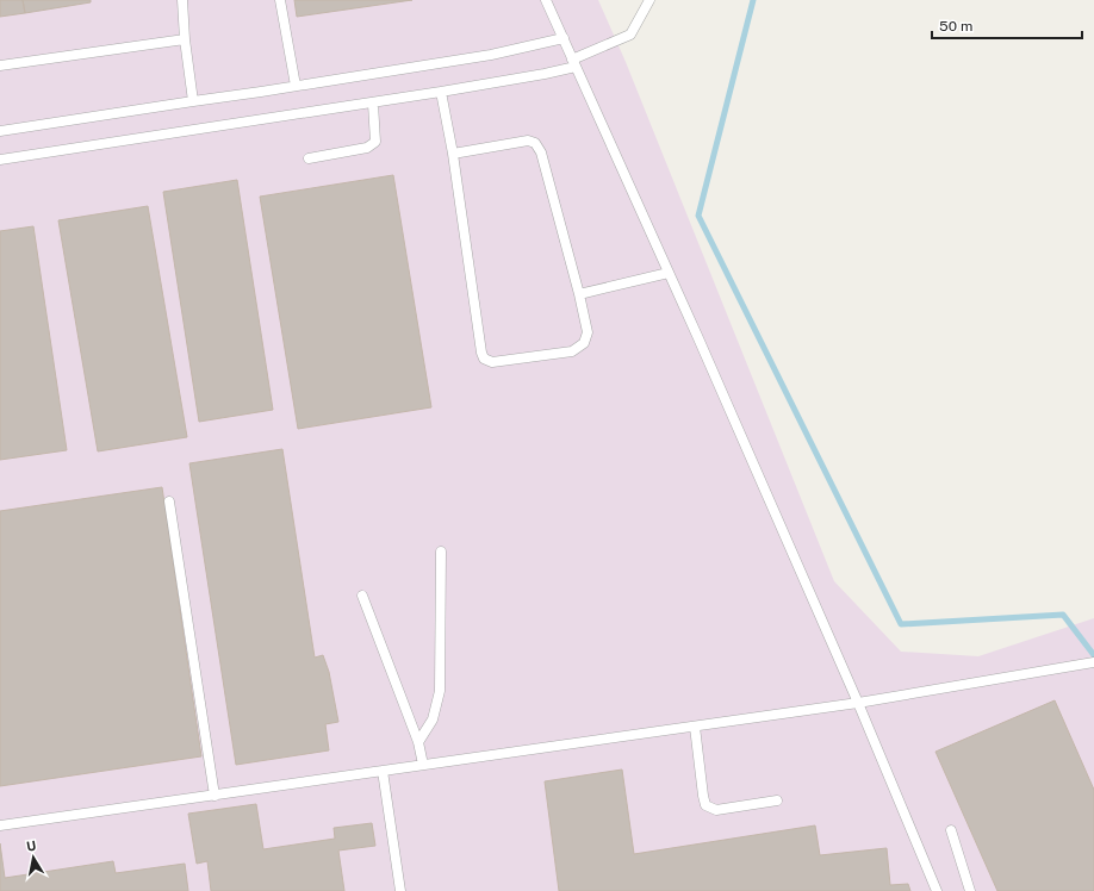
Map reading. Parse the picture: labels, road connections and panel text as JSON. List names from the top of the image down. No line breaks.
{"scale_bar":"50 m","north":"top"}
